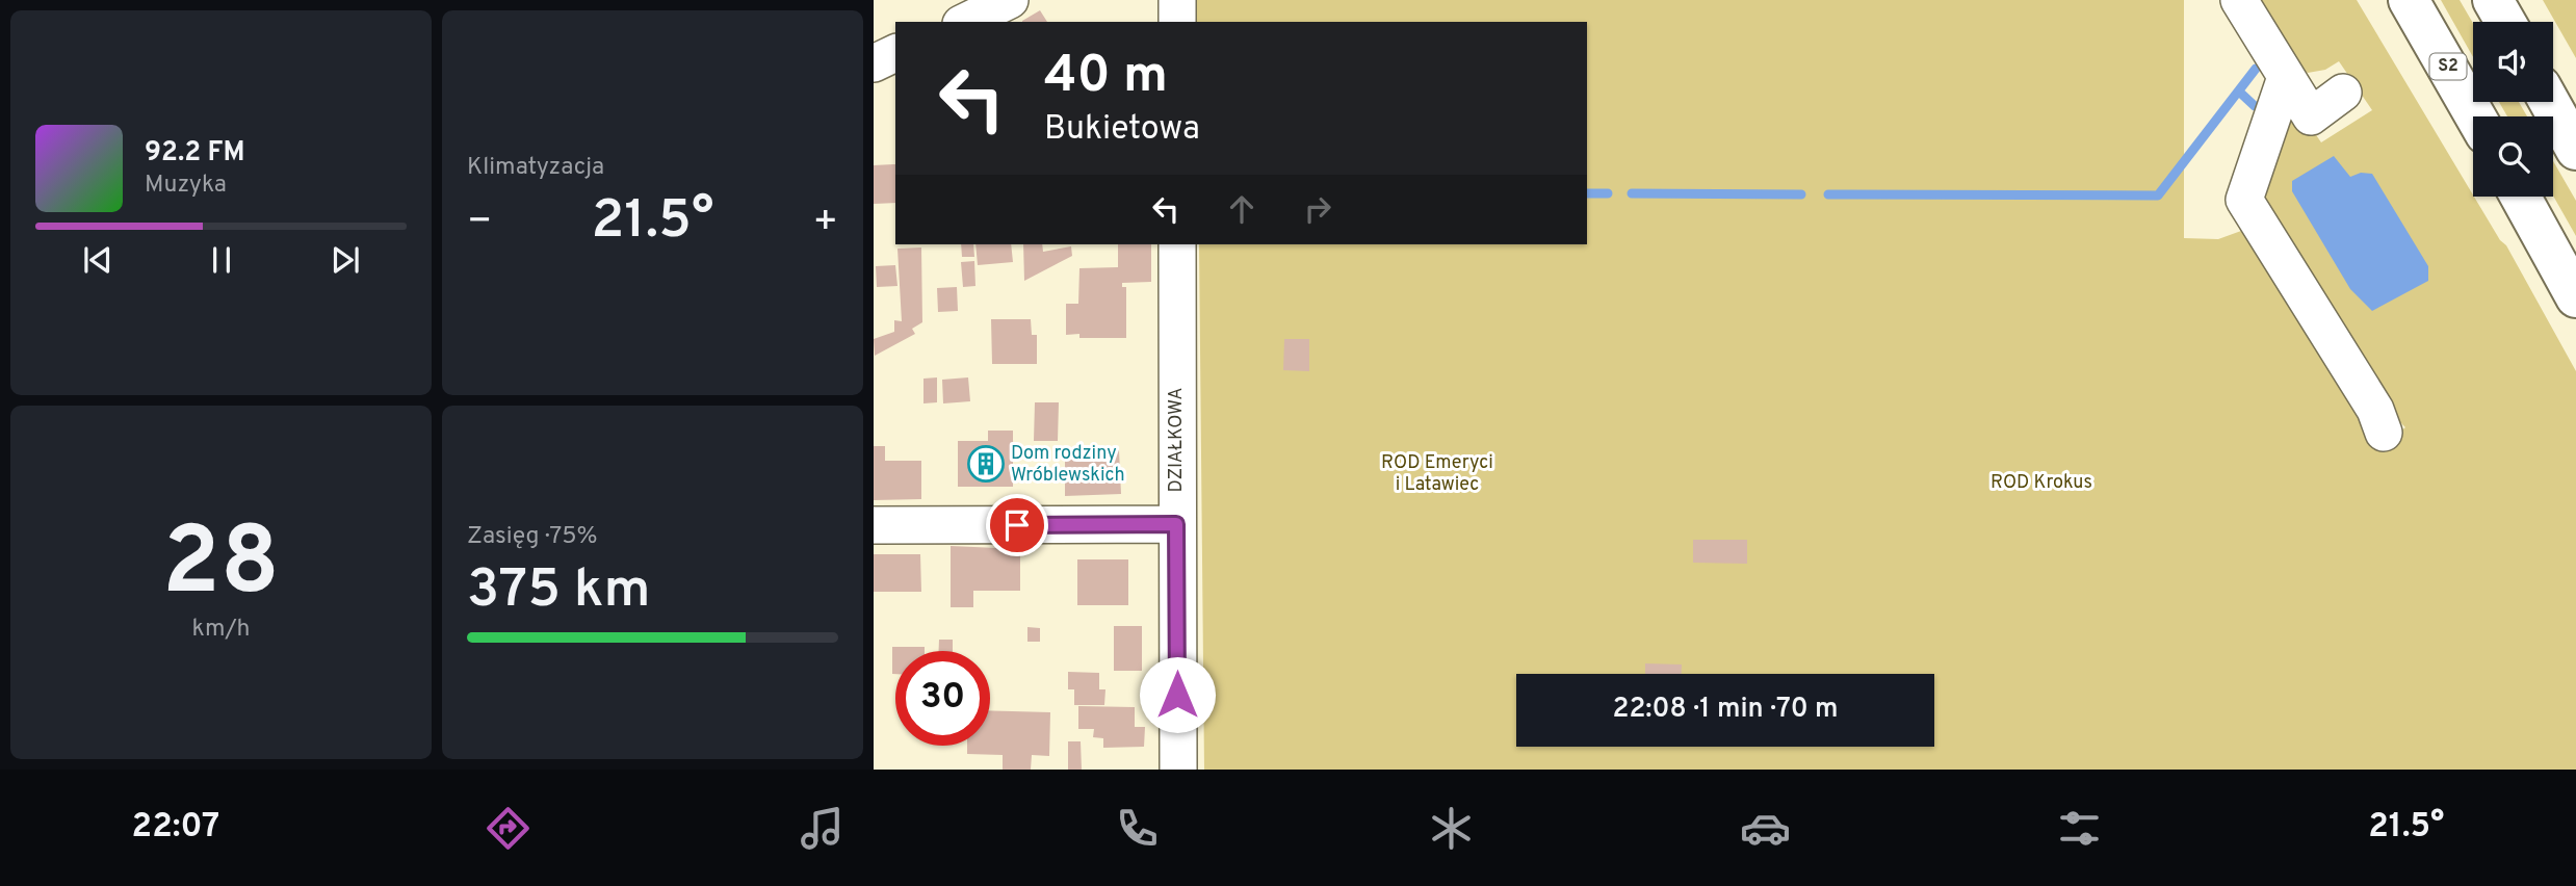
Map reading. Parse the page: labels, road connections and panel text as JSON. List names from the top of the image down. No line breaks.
{"streets":{"highway":["S2"],"street":["DZIAŁKOWA"]},"parks":["ROD Emeryci i Latawiec","ROD Krokus"],"places":{"building":["Dom rodziny Wróblewskich"]},"page":{"tile":["Klimatyzacja",["28","km/h"],["Zasięg · 75%","375 km"]],"turn":["40 m","Bukietowa"],"song":["92.2 FM","Muzyka"],"heat":["−","21.5°","+"],"limit":"30","trip":"22:08 · 1 min · 70 m","tabs":["22:07","21.5°"]}}
